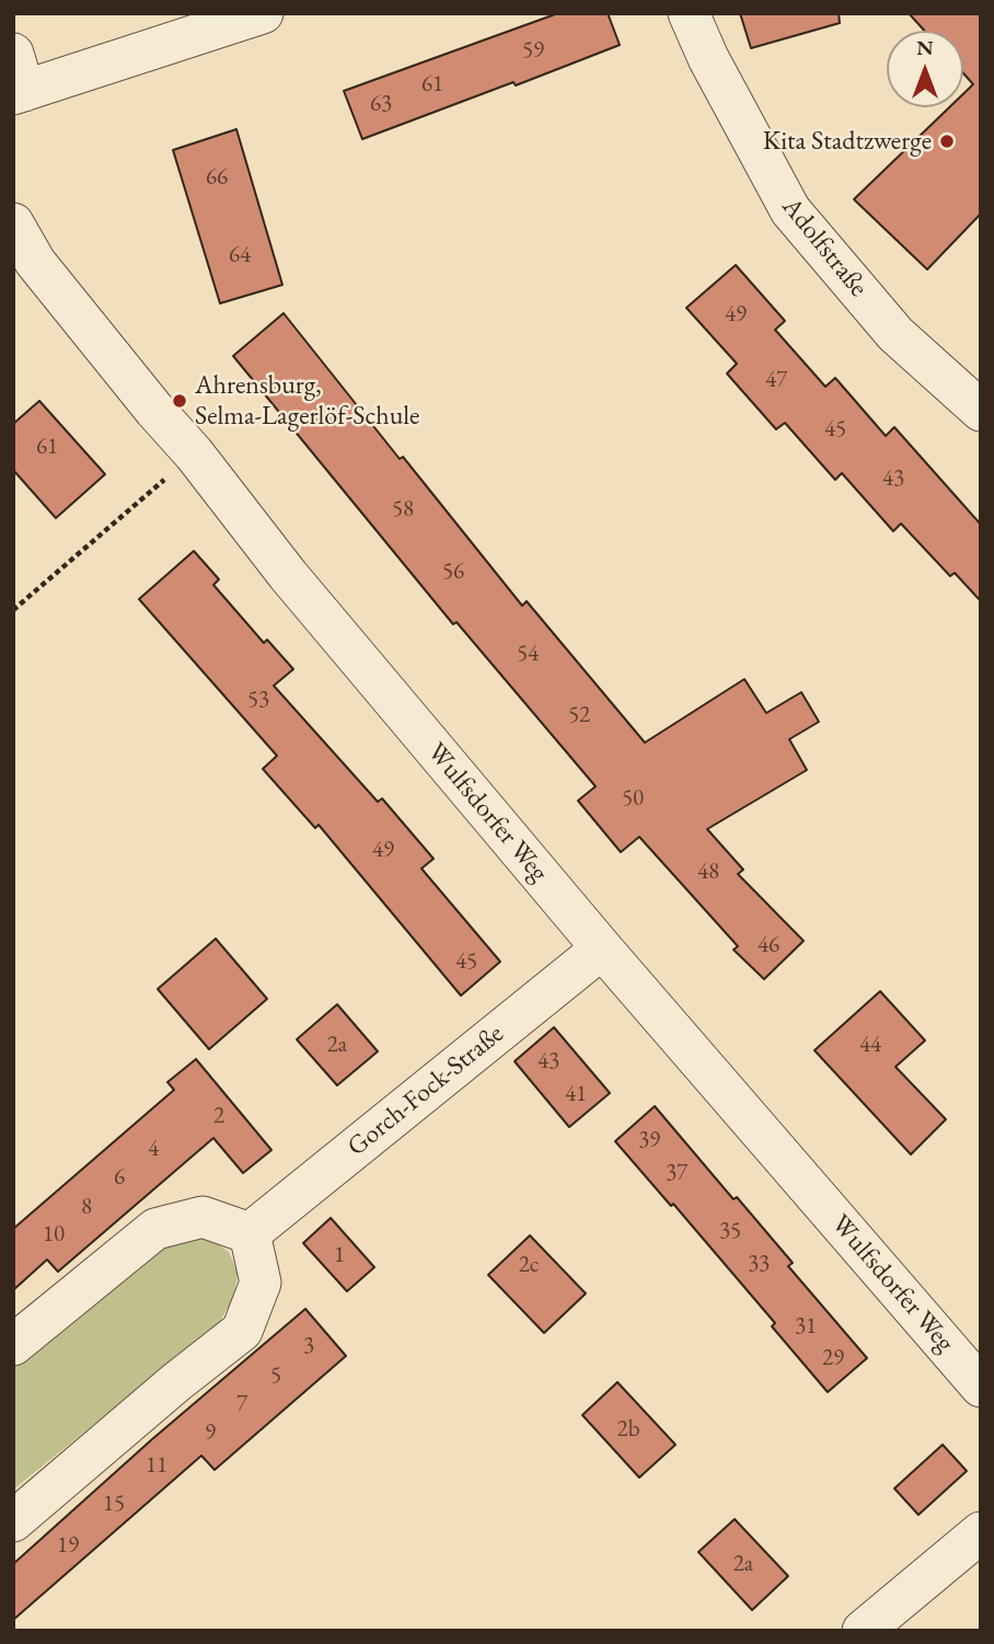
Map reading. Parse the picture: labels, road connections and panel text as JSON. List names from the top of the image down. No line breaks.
{"streets":{"street":["Adolfstraße","Wulfsdorfer Weg","Gorch-Fock-Straße"]},"crossings":[["Wulfsdorfer Weg","Gorch-Fock-Straße"]],"places":["Kita Stadtzwerge","Ahrensburg, Selma-Lagerlöf-Schule"],"house_numbers":["59","61","63","66","64","49","47","45","61","43","58","56","54","53","52","50","49","48","46","45","2a","44","43","41","2","39","4","37","6","8","35","10","1","33","2c","31","3","29","5","7","2b","9","11","15","19","2a"],"north":"top"}
